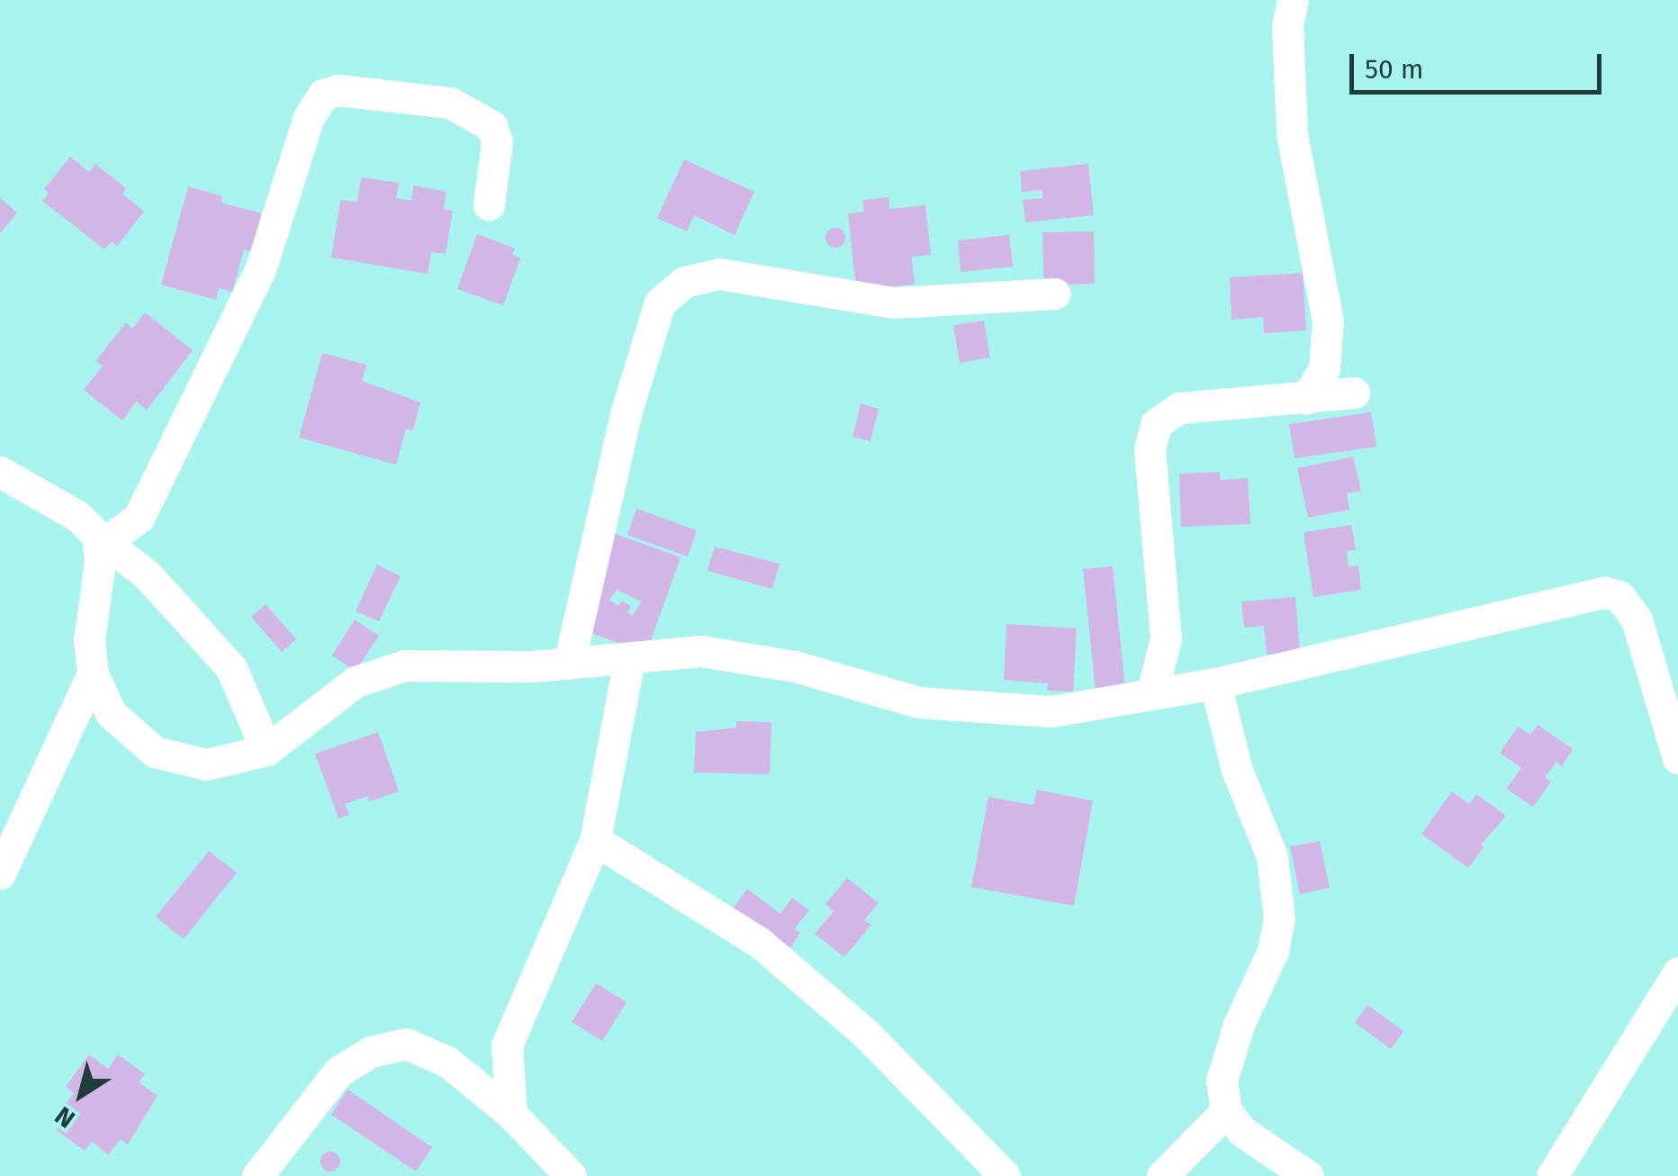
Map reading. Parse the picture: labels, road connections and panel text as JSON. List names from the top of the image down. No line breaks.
{"scale_bar":"50 m","north":"bottom left"}
